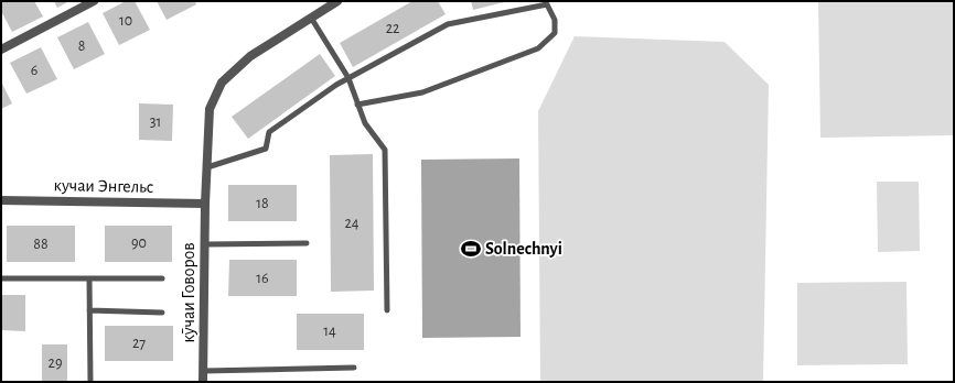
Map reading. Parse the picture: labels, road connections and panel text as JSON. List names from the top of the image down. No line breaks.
{"streets":{"street":["кучаи Энгельс","кӯчаи Говоров"]},"crossings":[["кучаи Энгельс","кӯчаи Говоров"]],"places":{"sports":["Solnechnyi"]},"house_numbers":["10","22","8","6","31","18","24","90","88","16","14","27","29"]}
